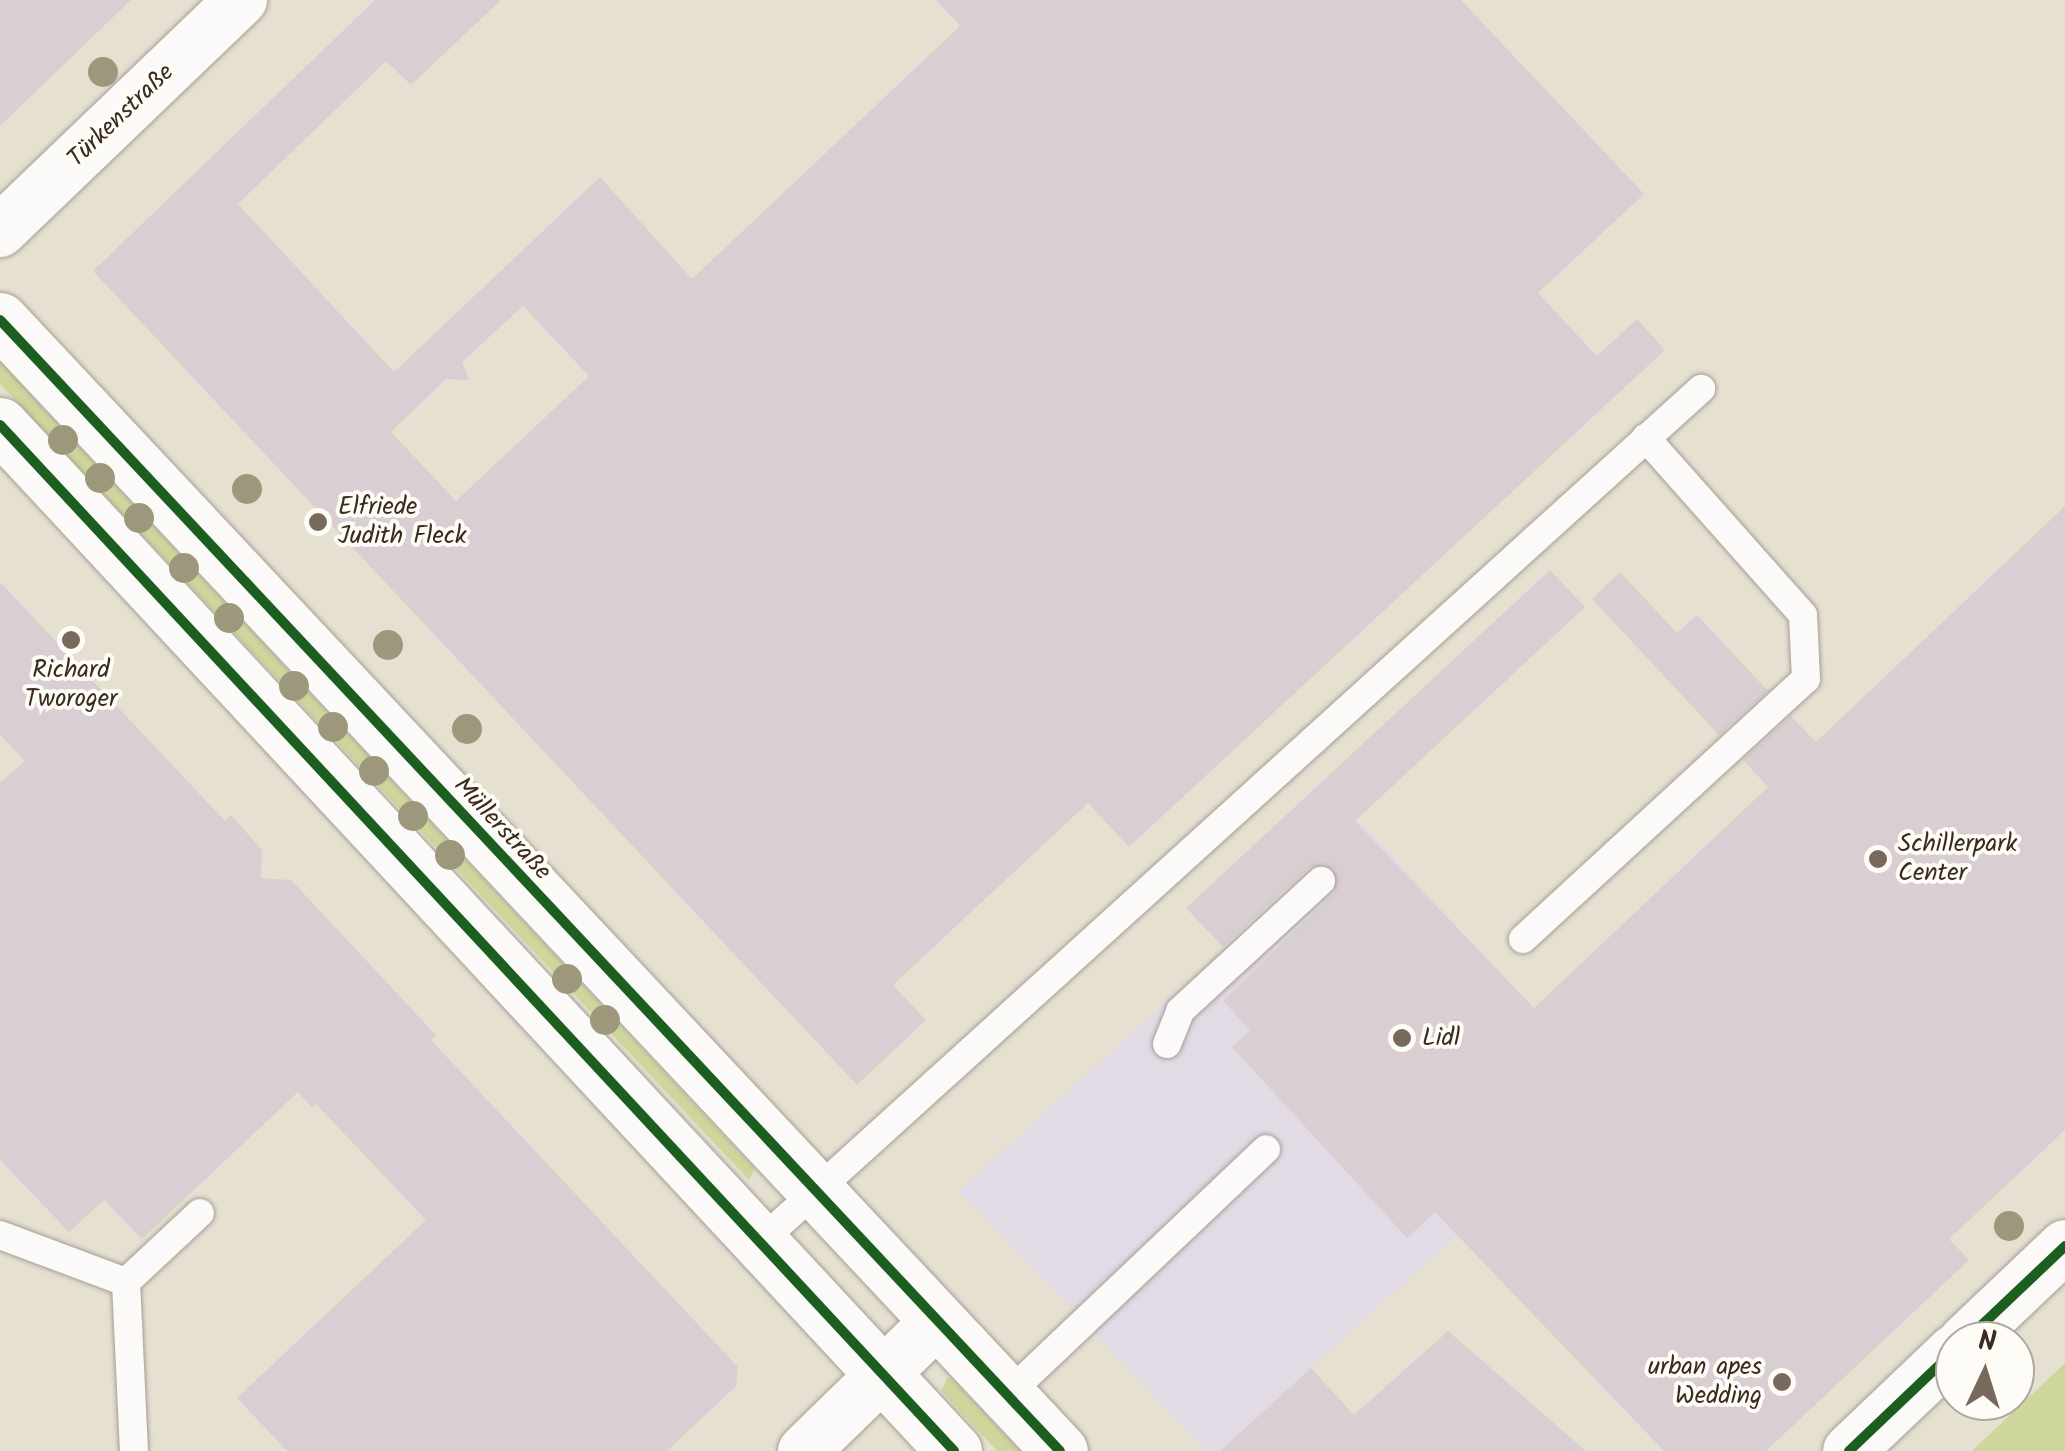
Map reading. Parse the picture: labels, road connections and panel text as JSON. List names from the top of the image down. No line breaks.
{"streets":{"main road":["Müllerstraße"],"street":["Türkenstraße"]},"places":["Elfriede Judith Fleck","Richard Tworoger","Schillerpark Center","Lidl","urban apes Wedding"],"north":"top"}
